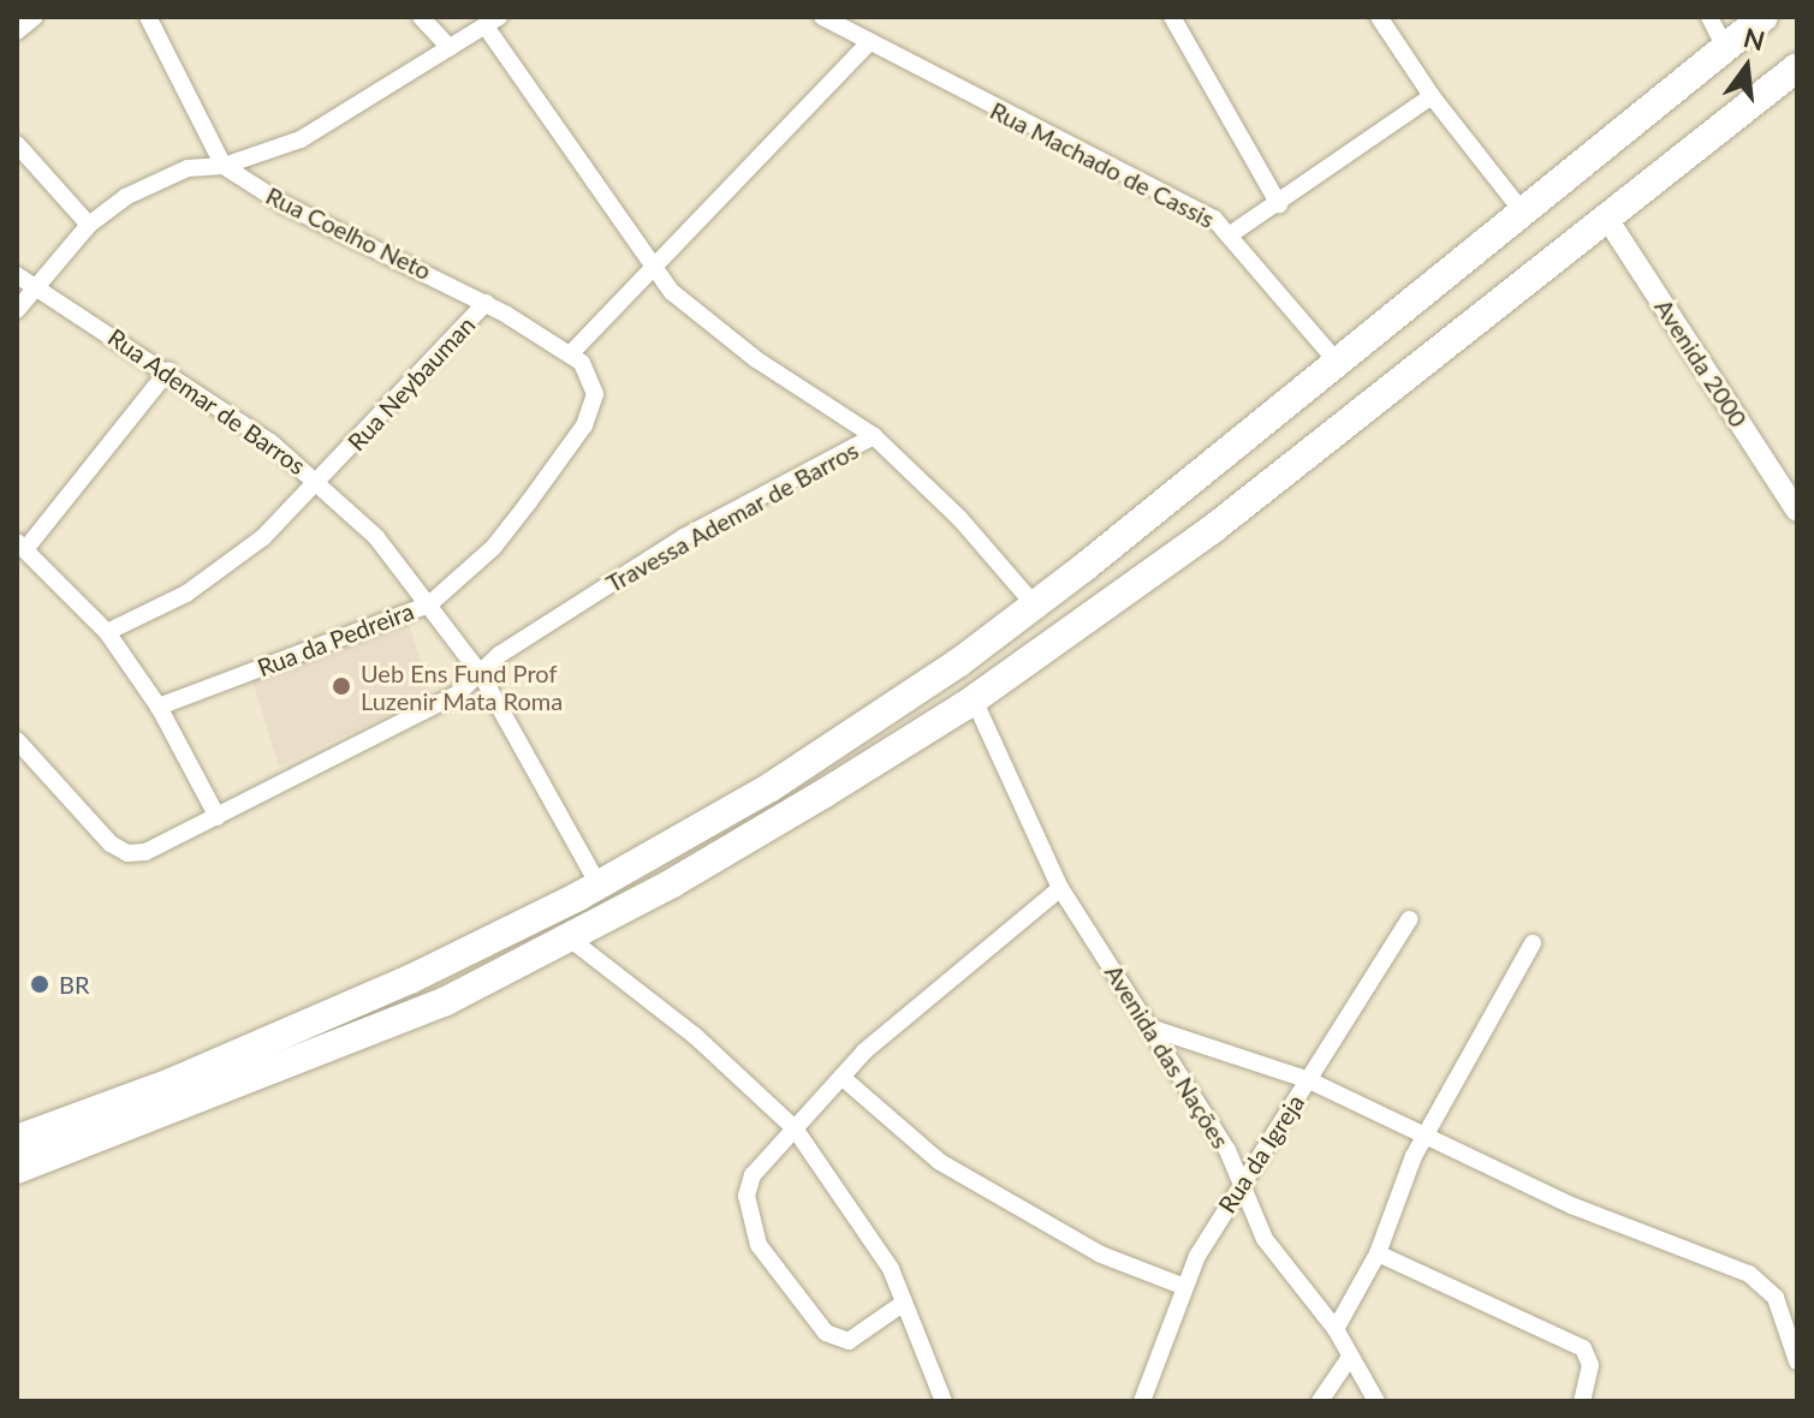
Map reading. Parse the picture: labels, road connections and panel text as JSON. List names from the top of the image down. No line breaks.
{"streets":{"street":["Rua Machado de Cassis","Rua Coelho Neto","Avenida 2000","Rua Neybauman","Rua Ademar de Barros","Travessa Ademar de Barros","Rua da Pedreira","Avenida das Nações","Rua da Igreja"]},"crossings":[["Rua Coelho Neto","Rua Neybauman"],["Rua Coelho Neto","Rua da Pedreira"],["Rua Neybauman","Rua Ademar de Barros"],["Rua Ademar de Barros","Travessa Ademar de Barros"],["Rua Ademar de Barros","Rua da Pedreira"],["Avenida das Nações","Rua da Igreja"]],"places":["Ueb Ens Fund Prof Luzenir Mata Roma","BR"],"north":"top"}
